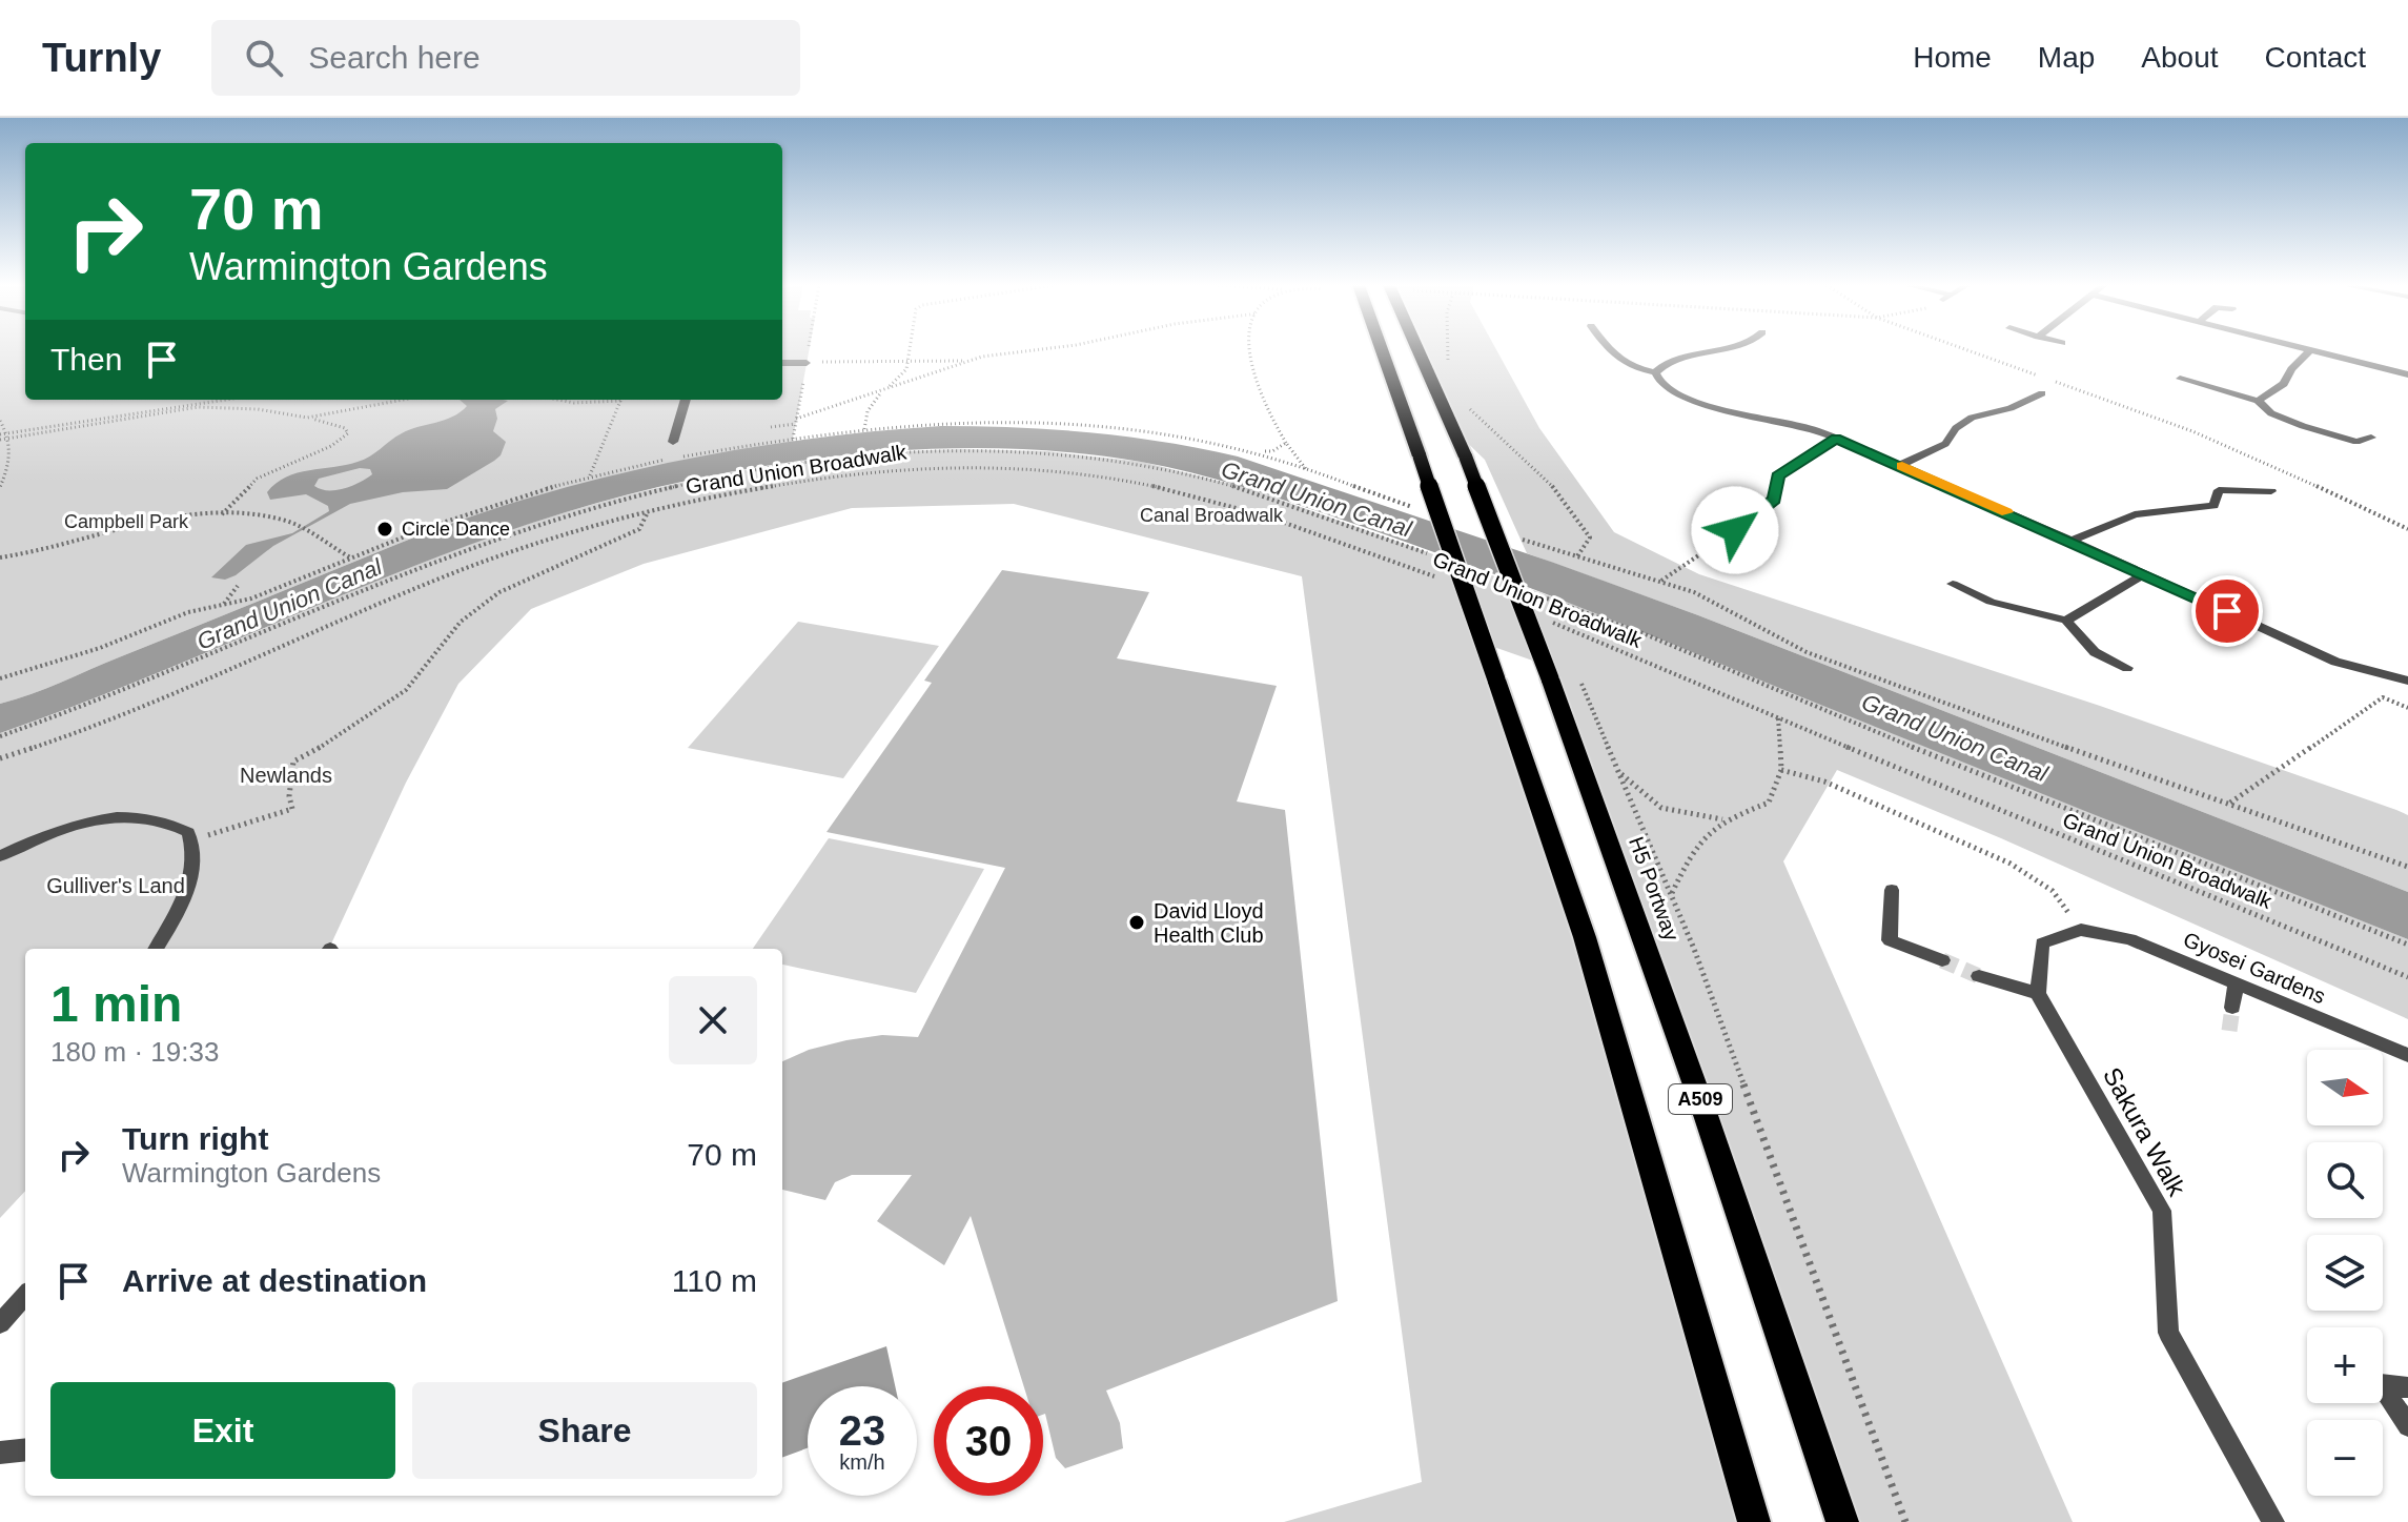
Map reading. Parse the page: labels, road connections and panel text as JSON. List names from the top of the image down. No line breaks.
{"streets":{"main road":["H5 Portway","A509"],"street":["Gyosei Gardens","Sakura Walk"],"path":["Grand Union Broadwalk"]},"water":["Grand Union Canal"],"parks":["Canal Broadwalk","Campbell Park","Newlands","Gulliver's Land"],"places":["Circle Dance","David Lloyd Health Club"],"north":"right","page":{"header":"Turnly","search":"Search here","nav":["Home","Map","About","Contact"],"turn":["70 m","Warmington Gardens"],"then":"Then","heading":["1 min","180 m · 19:33"],"map_buttons":["+","−"],"list":[{"name":"Turn right","note":"Warmington Gardens","value":"70 m"},{"name":"Arrive at destination","value":"110 m"}],"buttons":["Exit","Share"],"speed":"23 km/h","limit":"30"}}
